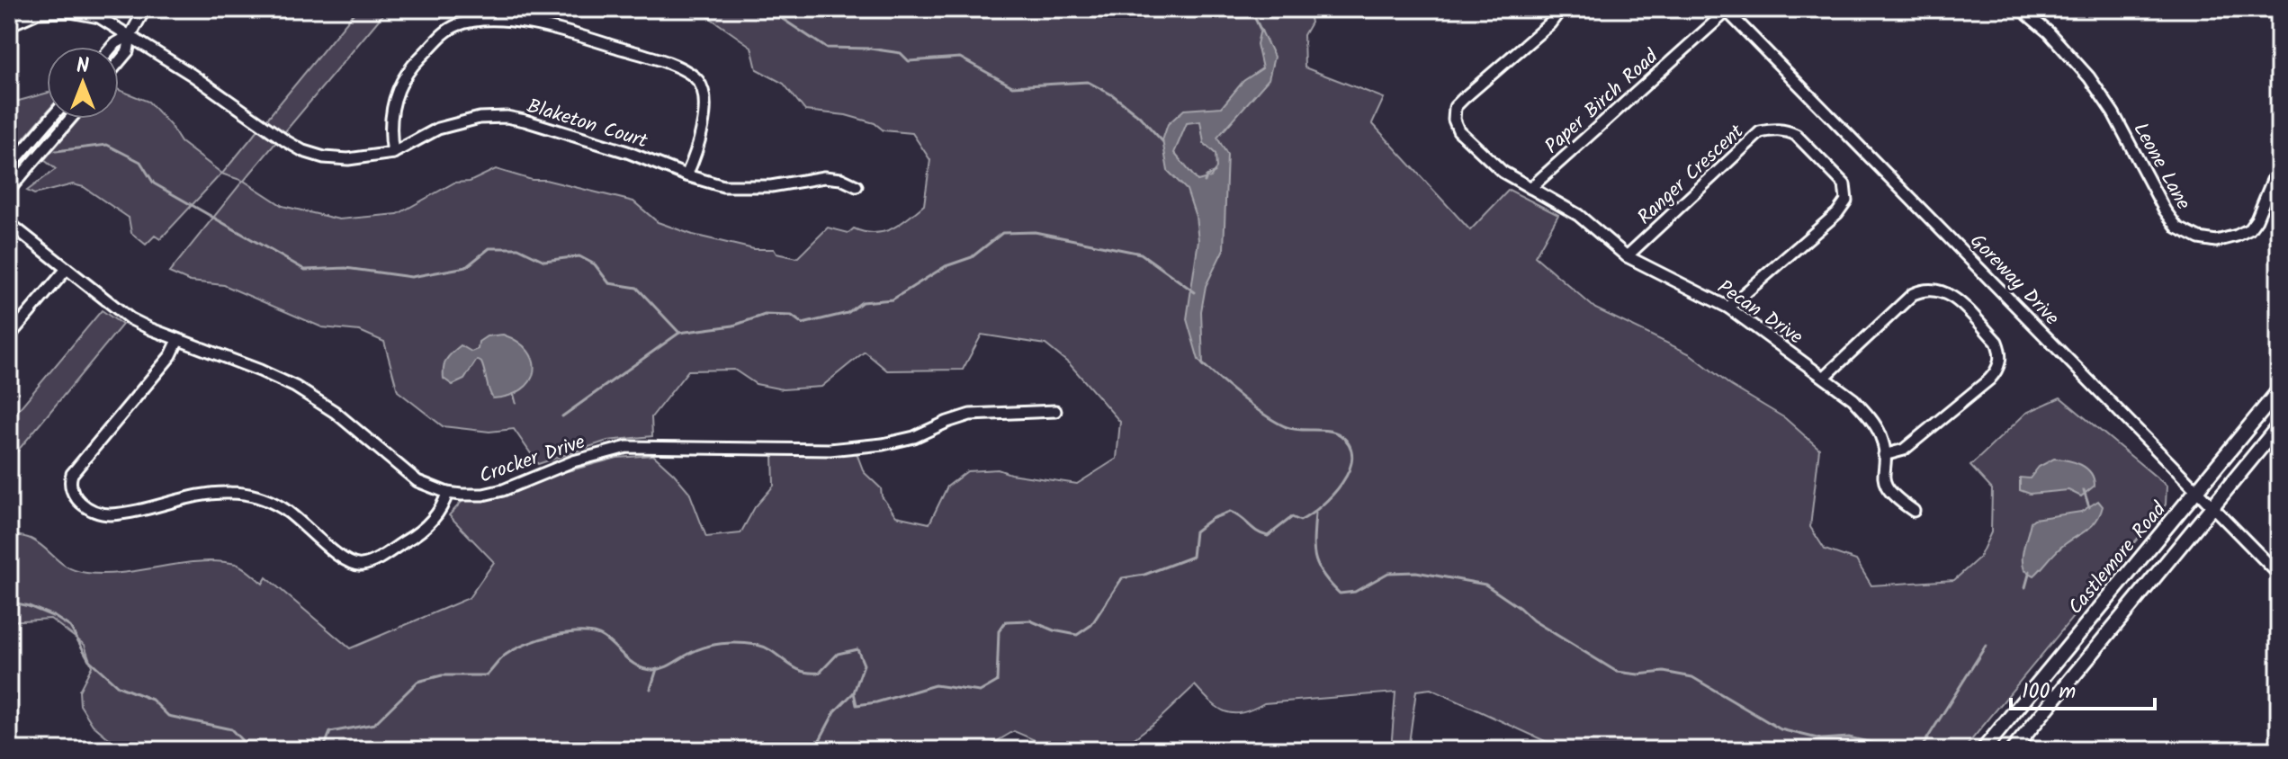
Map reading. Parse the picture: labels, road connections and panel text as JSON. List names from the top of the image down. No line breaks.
{"streets":{"main road":["Castlemore Road"],"street":["Paper Birch Road","Blaketon Court","Leone Lane","Ranger Crescent","Goreway Drive","Pecan Drive","Crocker Drive"]},"crossings":[["Paper Birch Road","Goreway Drive"],["Paper Birch Road","Pecan Drive"],["Ranger Crescent","Pecan Drive"],["Goreway Drive","Castlemore Road"]],"scale_bar":"100 m","north":"top"}
